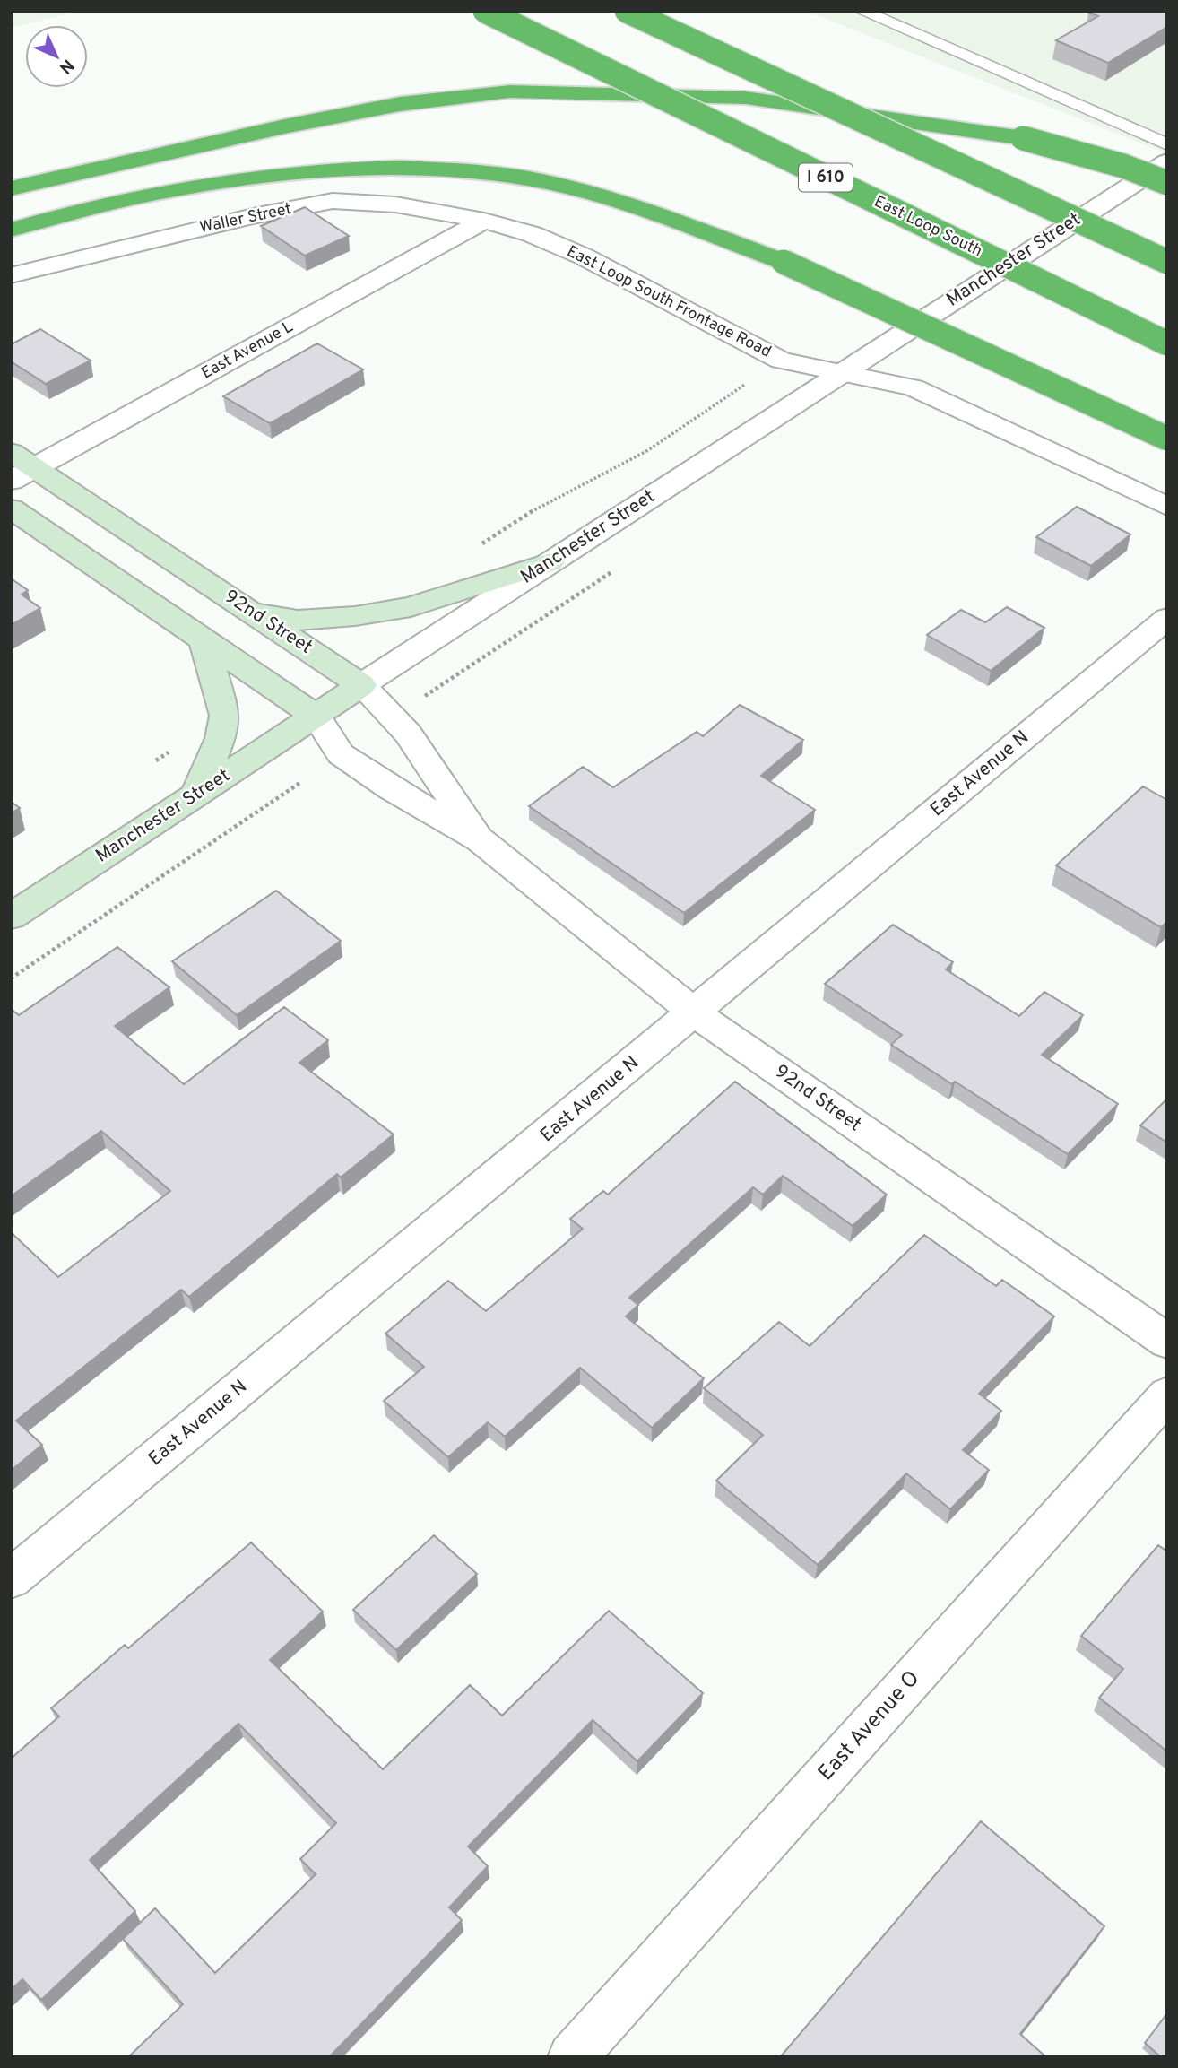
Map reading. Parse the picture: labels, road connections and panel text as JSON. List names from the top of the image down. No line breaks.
{"streets":{"highway":["I 610","East Loop South"],"main road":["Manchester Street","92nd Street"],"street":["Waller Street","East Loop South Frontage Road","East Avenue L","East Avenue N","East Avenue O"]},"crossings":[["Waller Street","East Loop South Frontage Road"],["Waller Street","East Avenue L"],["Manchester Street","East Loop South Frontage Road"],["Manchester Street","92nd Street"],["East Loop South Frontage Road","East Avenue L"],["East Avenue L","92nd Street"],["92nd Street","East Avenue N"]],"north":"bottom right"}
